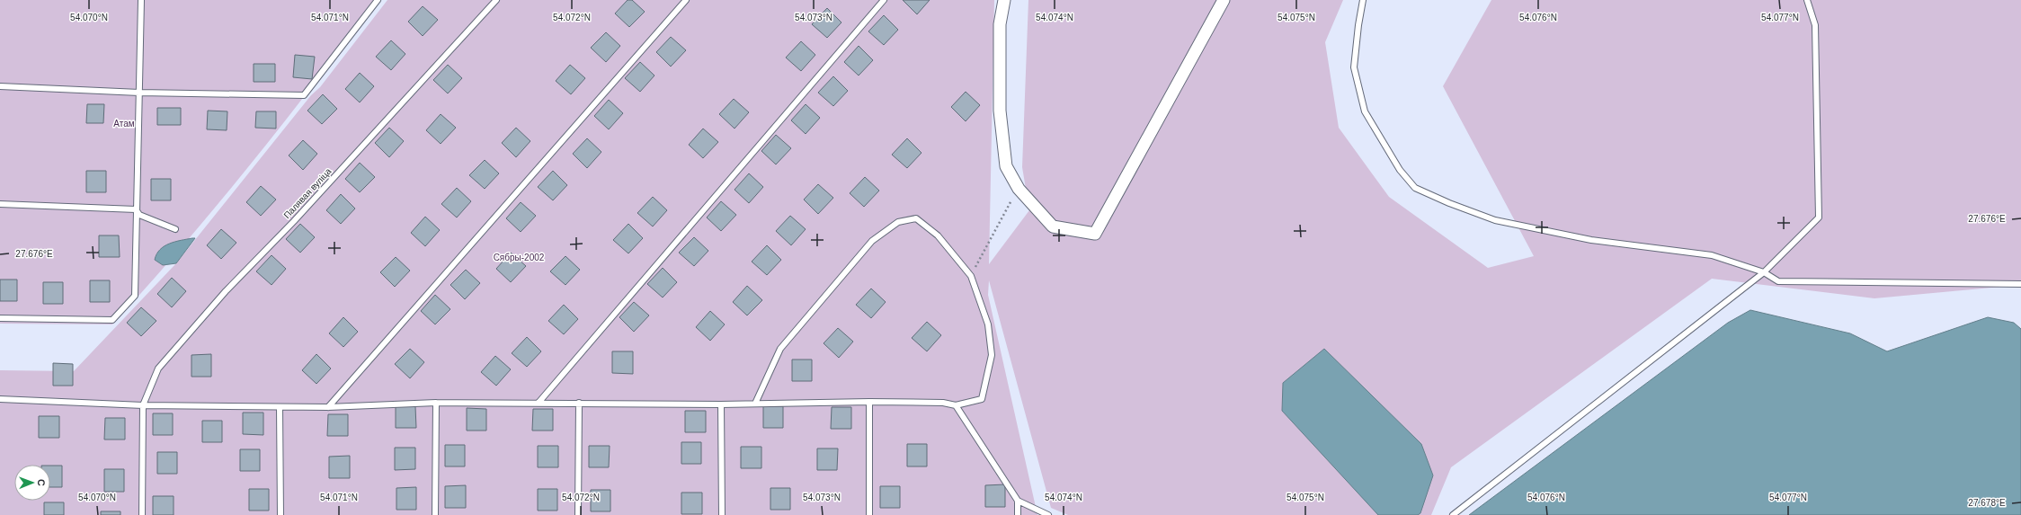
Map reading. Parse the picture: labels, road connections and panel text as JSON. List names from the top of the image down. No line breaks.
{"streets":{"lane":["Палявая вуліца"]},"parks":["Атам","Сябры-2002"],"north":"right","coordinates":["54.070°N","54.071°N","54.072°N","54.073°N","54.074°N","54.075°N","54.076°N","54.077°N","27.676°E","27.678°E"]}
